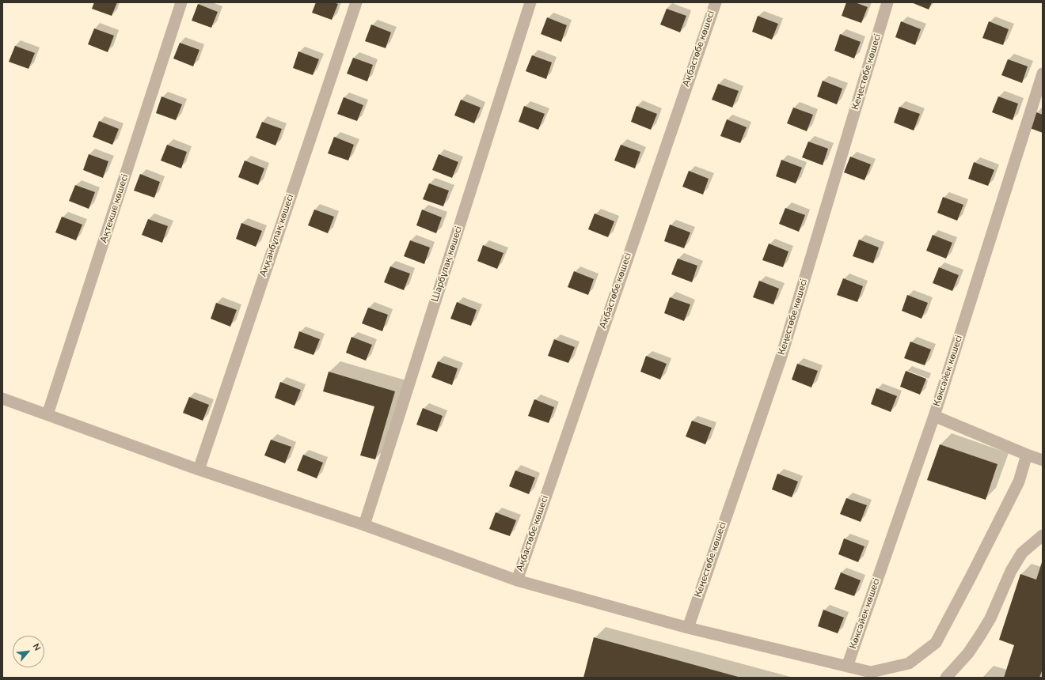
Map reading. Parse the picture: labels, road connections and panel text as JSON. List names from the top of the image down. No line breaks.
{"streets":{"street":["Ақбастөбе көшесі","Кеңестөбе көшесі","Ақтекше көшесі","Аққанбұлақ көшесі","Шарбұлақ көшесі","Көксәйек көшесі"]},"north":"top right"}
